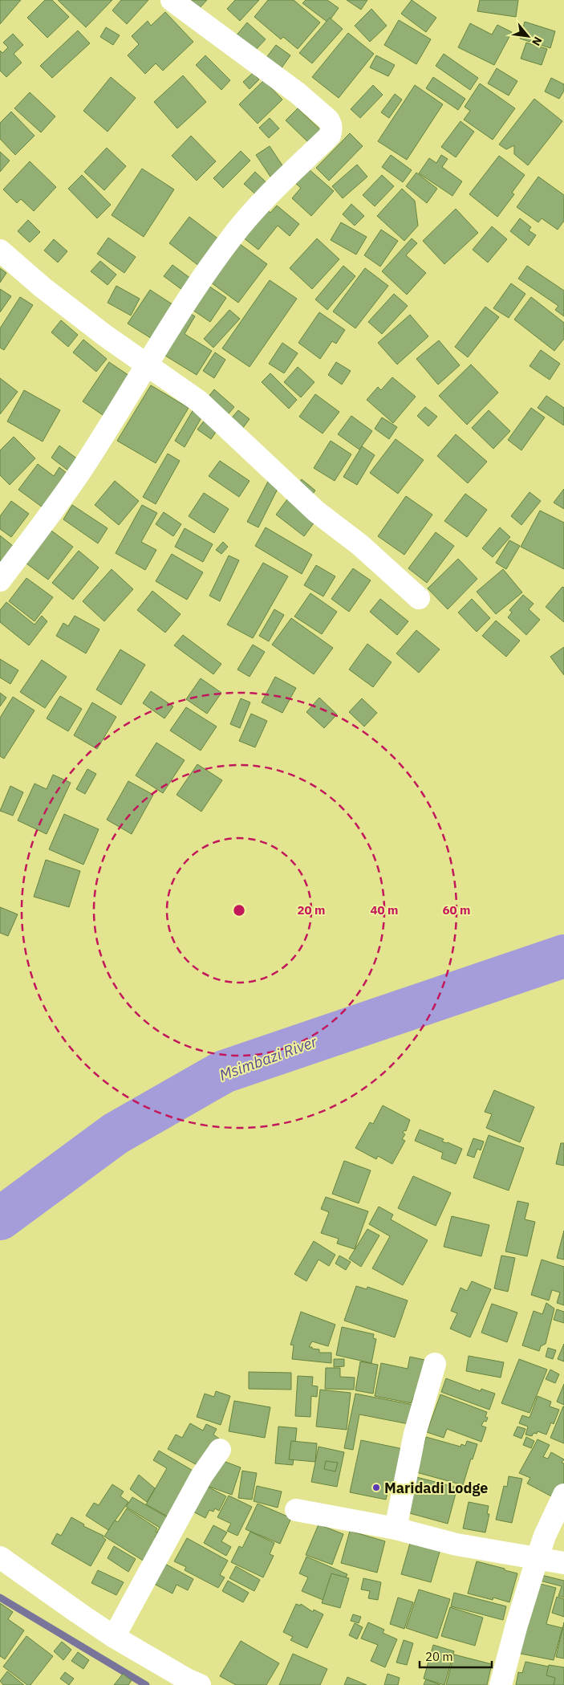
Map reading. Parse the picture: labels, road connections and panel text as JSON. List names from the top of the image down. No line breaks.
{"water":["Msimbazi River"],"places":["Maridadi Lodge"],"scale_bar":"20 m","north":"bottom right","rings":["20 m","40 m","60 m"]}
